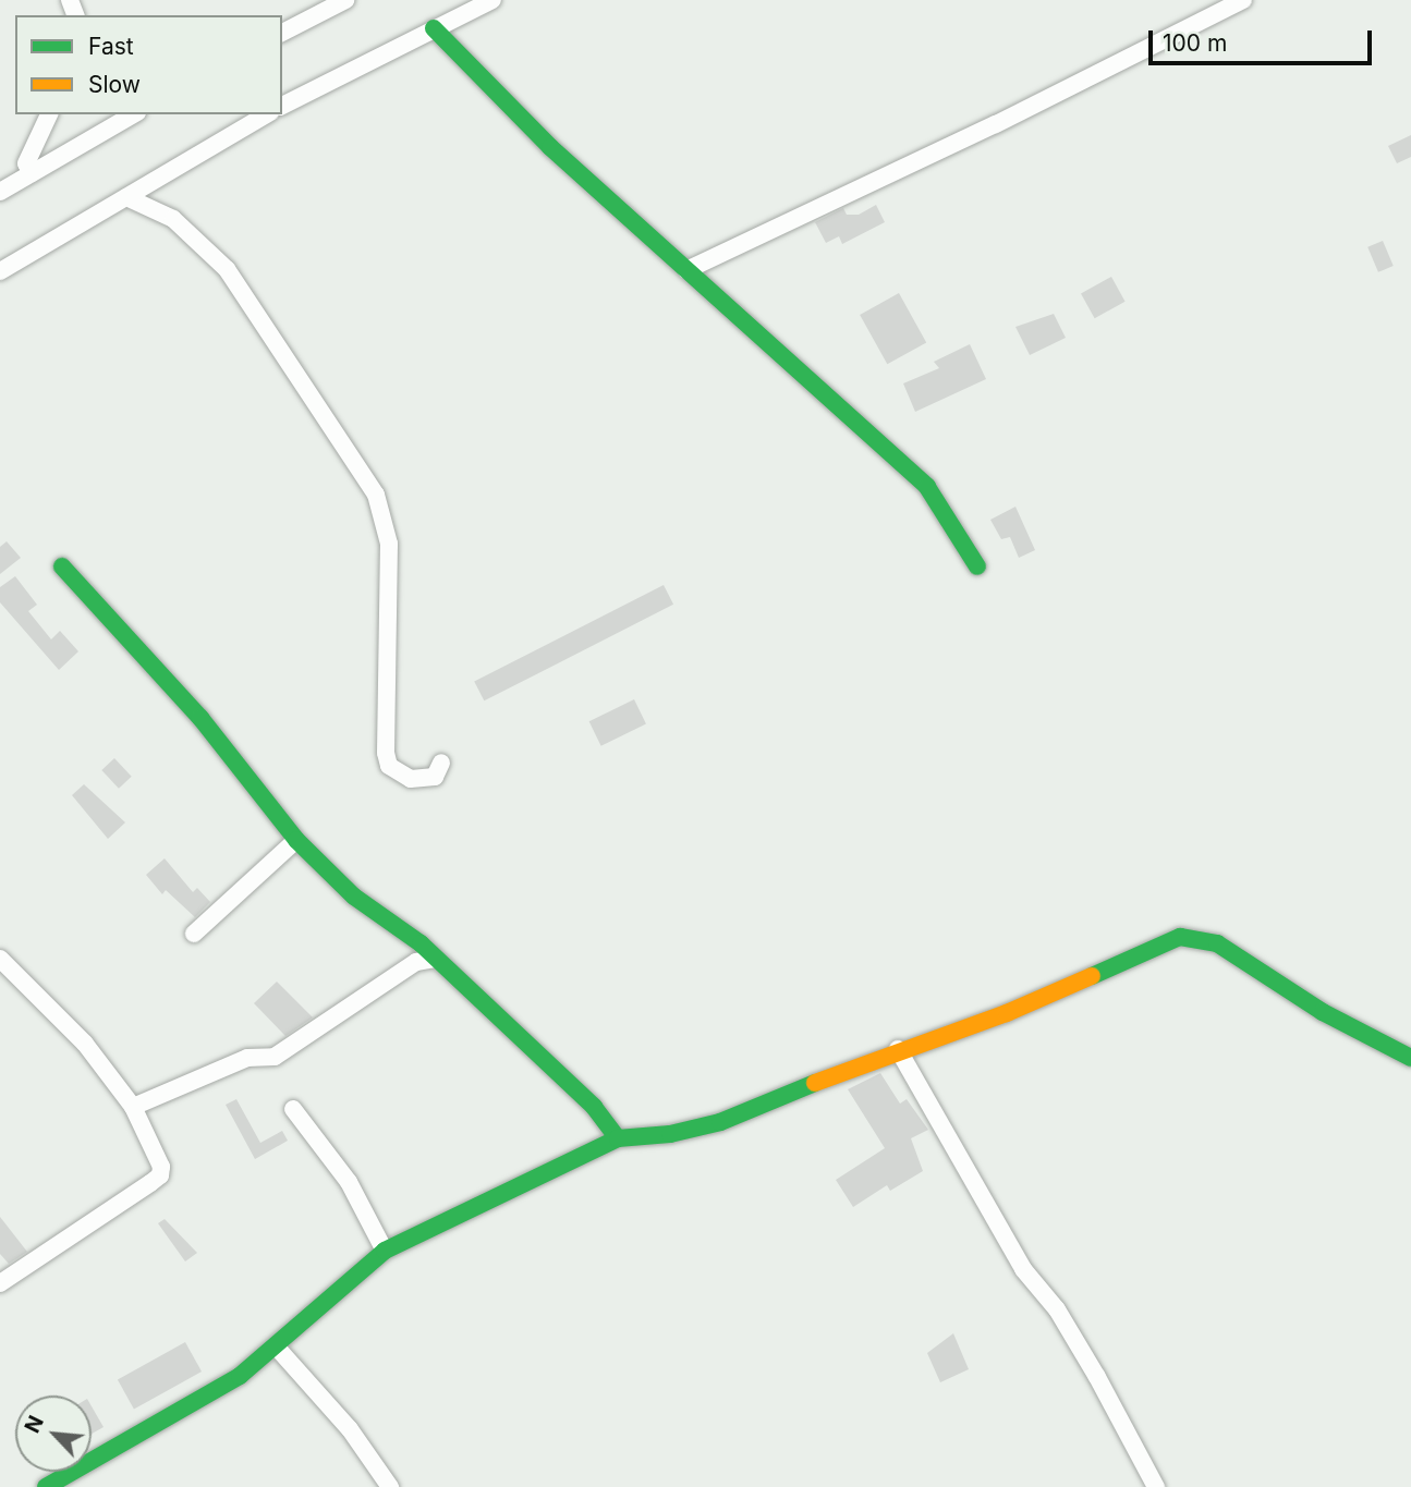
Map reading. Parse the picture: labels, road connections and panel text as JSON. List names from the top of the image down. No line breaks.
{"legend":["Fast","Slow"],"scale_bar":"100 m","north":"top left"}
